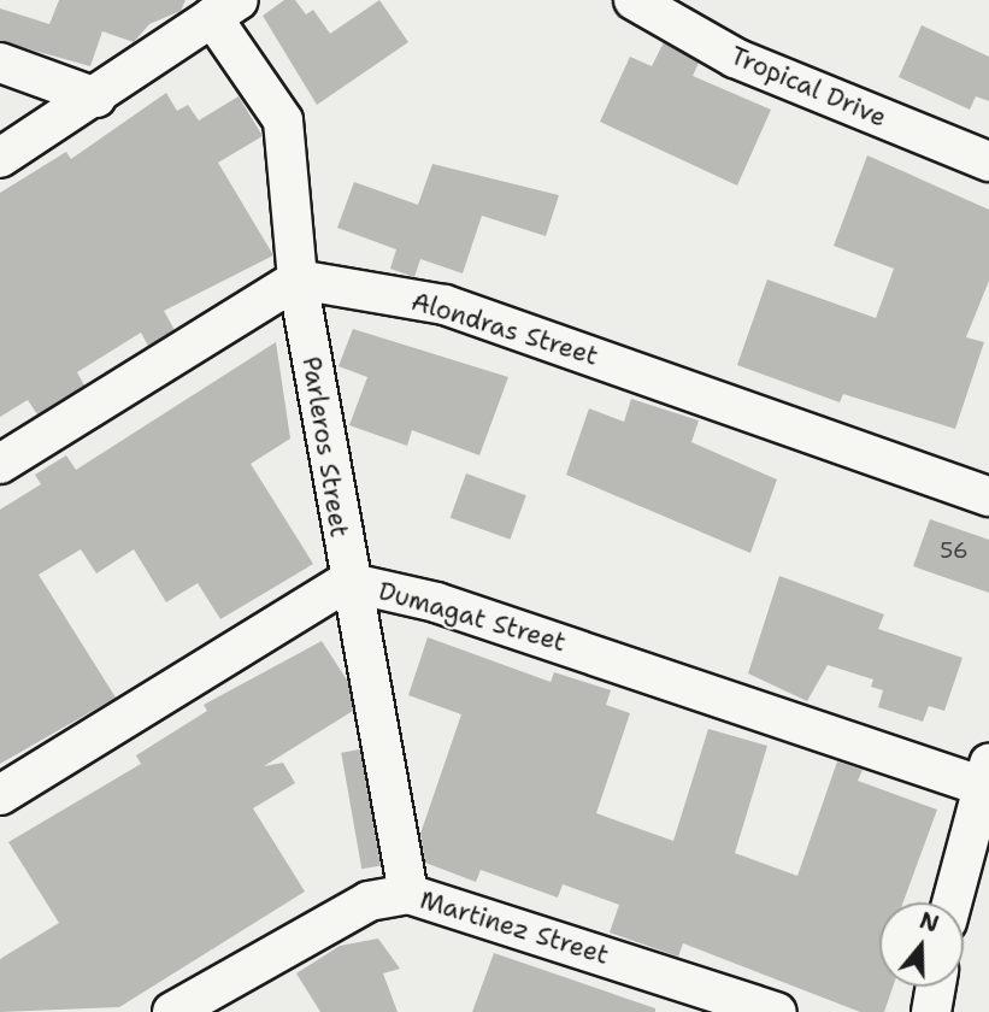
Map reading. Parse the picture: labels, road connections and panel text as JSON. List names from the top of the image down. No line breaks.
{"streets":{"street":["Tropical Drive","Alondras Street","Parleros Street","Dumagat Street","Martinez Street"]},"crossings":[["Alondras Street","Parleros Street"],["Parleros Street","Dumagat Street"],["Parleros Street","Martinez Street"]],"house_numbers":["56"],"north":"top"}
